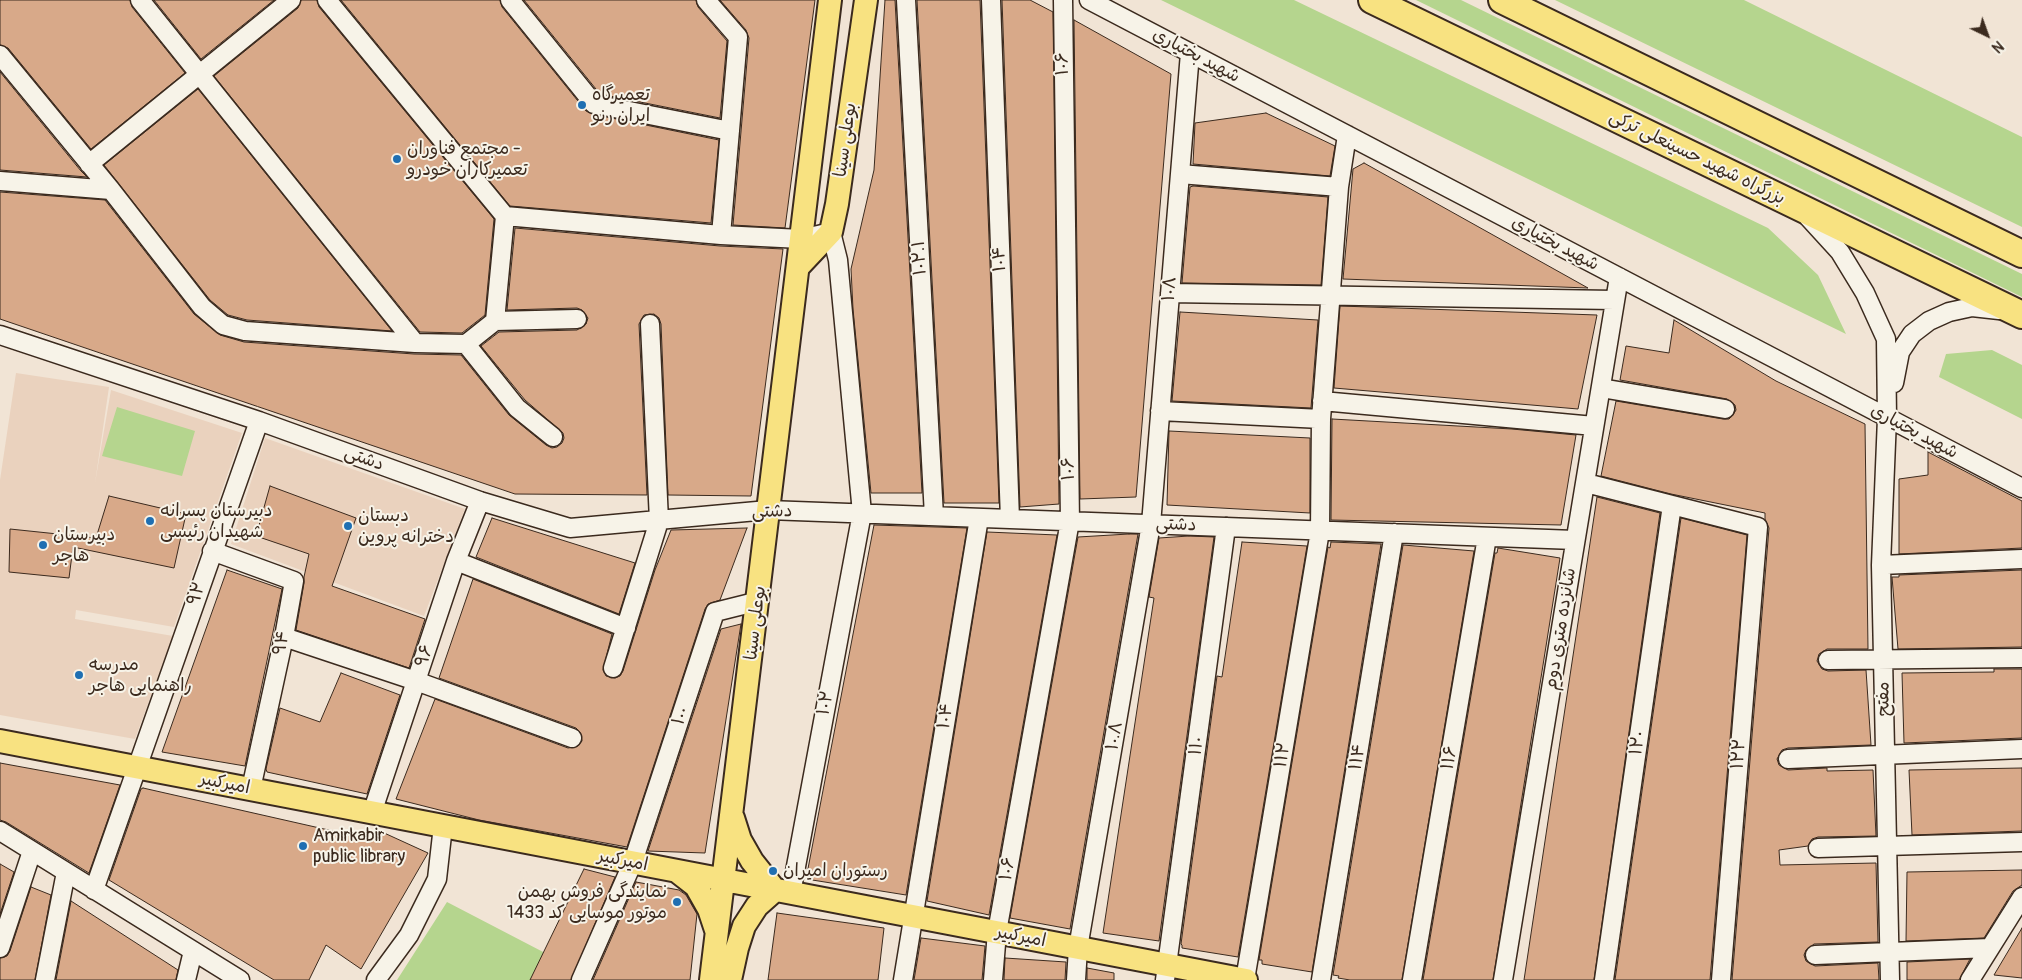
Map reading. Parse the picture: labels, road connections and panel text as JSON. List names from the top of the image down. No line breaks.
{"streets":{"highway":["بزرگراه شهید حسینعلی ترکی"],"main road":["بوعلی سینا","امیرکبیر"],"street":["شهید بختیاری","۱۰۶","۱۰۲.۱","۱۰۴","۱۰۸","دشتی","۹۲","شانزده متری دوم","۹۴","۹۶","مفتح","۱۰۲","۱۰۰","۱۰.۸","۱۲۰","۱۱۰","۱۲۲","۱۱۲","۱۱۴","۱۱۶"]},"crossings":[["شهید بختیاری","۱۰۸"],["شهید بختیاری","شانزده متری دوم"],["شهید بختیاری","مفتح"],["شهید بختیاری","۱۱۲"],["۱۰۶","دشتی"],["۱۰۶","امیرکبیر"],["بوعلی سینا","دشتی"],["بوعلی سینا","۱۰۲"],["بوعلی سینا","۱۰۰"],["بوعلی سینا","امیرکبیر"],["۱۰۲.۱","دشتی"],["۱۰۴","دشتی"],["۱۰۴","امیرکبیر"],["۱۰۸","دشتی"],["۱۰۸","۱۰.۸"],["دشتی","۹۲"],["دشتی","شانزده متری دوم"],["دشتی","۹۶"],["دشتی","۱۰۲"],["دشتی","۱۰.۸"],["دشتی","۱۱۰"],["دشتی","۱۱۲"],["دشتی","۱۱۴"],["دشتی","۱۱۶"],["۹۲","۹۴"],["۹۲","امیرکبیر"],["۹۴","امیرکبیر"],["۹۶","امیرکبیر"],["۱۰۲","امیرکبیر"],["۱۰۰","امیرکبیر"],["۱۰.۸","امیرکبیر"],["۱۲۰","۱۲۲"],["۱۱۰","امیرکبیر"],["۱۱۲","امیرکبیر"]],"places":["تعمیرگاه ایران رنو","مجتمع فناوران - تعمیرکاران خودرو","دبیرستان پسرانه شهیدان رئیسی","دبستان دخترانه پروین","دبیرستان هاجر","مدرسه راهنمایی هاجر","Amirkabir public library","رستوران امیران","نمایندگی فروش بهمن موتور موسایی کد 1433"],"north":"bottom right"}
